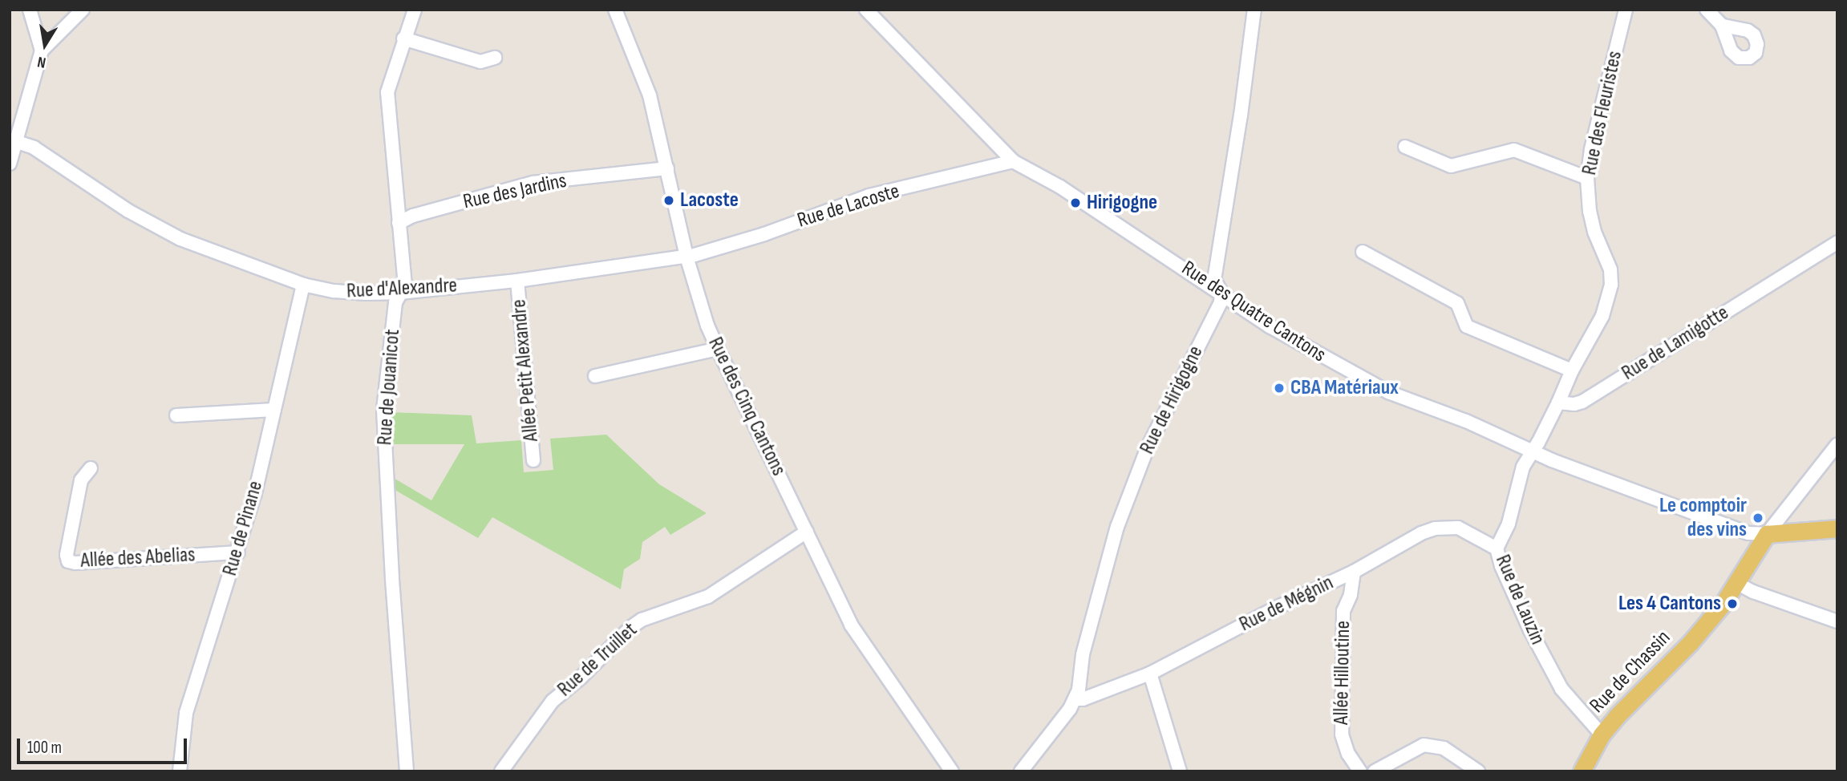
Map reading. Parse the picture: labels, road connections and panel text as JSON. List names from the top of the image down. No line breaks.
{"streets":{"main road":["Rue de Chassin"],"street":["Rue des Fleuristes","Rue des Jardins","Rue de Lacoste","Rue d'Alexandre","Rue des Quatre Cantons","Rue de Lamigotte","Allée Petit Alexandre","Rue de Jouanicot","Rue de Hirigogne","Rue des Cinq Cantons","Rue de Pinane","Allée des Abelias","Rue de Lauzin","Rue de Mégnin","Rue de Truillet","Allée Hilloutine"]},"crossings":[["Rue des Fleuristes","Rue de Lamigotte"],["Rue des Jardins","Rue de Jouanicot"],["Rue des Jardins","Rue des Cinq Cantons"],["Rue de Lacoste","Rue d'Alexandre"],["Rue de Lacoste","Rue des Quatre Cantons"],["Rue de Lacoste","Rue des Cinq Cantons"],["Rue d'Alexandre","Allée Petit Alexandre"],["Rue d'Alexandre","Rue de Jouanicot"],["Rue d'Alexandre","Rue des Cinq Cantons"],["Rue d'Alexandre","Rue de Pinane"],["Rue des Quatre Cantons","Rue de Hirigogne"],["Rue des Quatre Cantons","Rue de Lauzin"],["Rue des Quatre Cantons","Rue de Chassin"],["Rue de Hirigogne","Rue de Mégnin"],["Rue des Cinq Cantons","Rue de Truillet"],["Rue de Pinane","Allée des Abelias"],["Rue de Lauzin","Rue de Mégnin"],["Rue de Lauzin","Rue de Chassin"],["Rue de Mégnin","Allée Hilloutine"]],"places":["Lacoste","Hirigogne","CBA Matériaux","Le comptoir des vins","Les 4 Cantons"],"scale_bar":"100 m","north":"bottom"}
